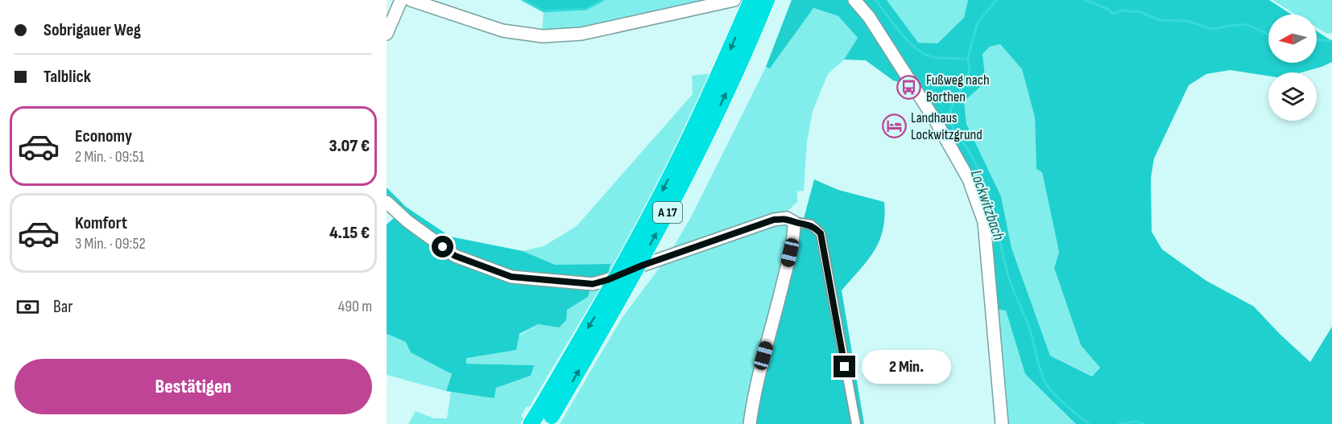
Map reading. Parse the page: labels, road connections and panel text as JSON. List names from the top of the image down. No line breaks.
{"streets":{"highway":["A 17"]},"water":["Lockwitzbach"],"places":{"bus stop":["Fußweg nach Borthen"],"hotel":["Landhaus Lockwitzgrund"]},"north":"left","page":{"banner":["Sobrigauer Weg","Talblick"],"list":[{"name":"Economy","note":"2 Min. · 09:51","value":"3.07 €"},{"name":"Komfort","note":"3 Min. · 09:52","value":"4.15 €"}],"pay":["Bar","490 m"],"buttons":"Bestätigen","bubble":"2 Min."}}
